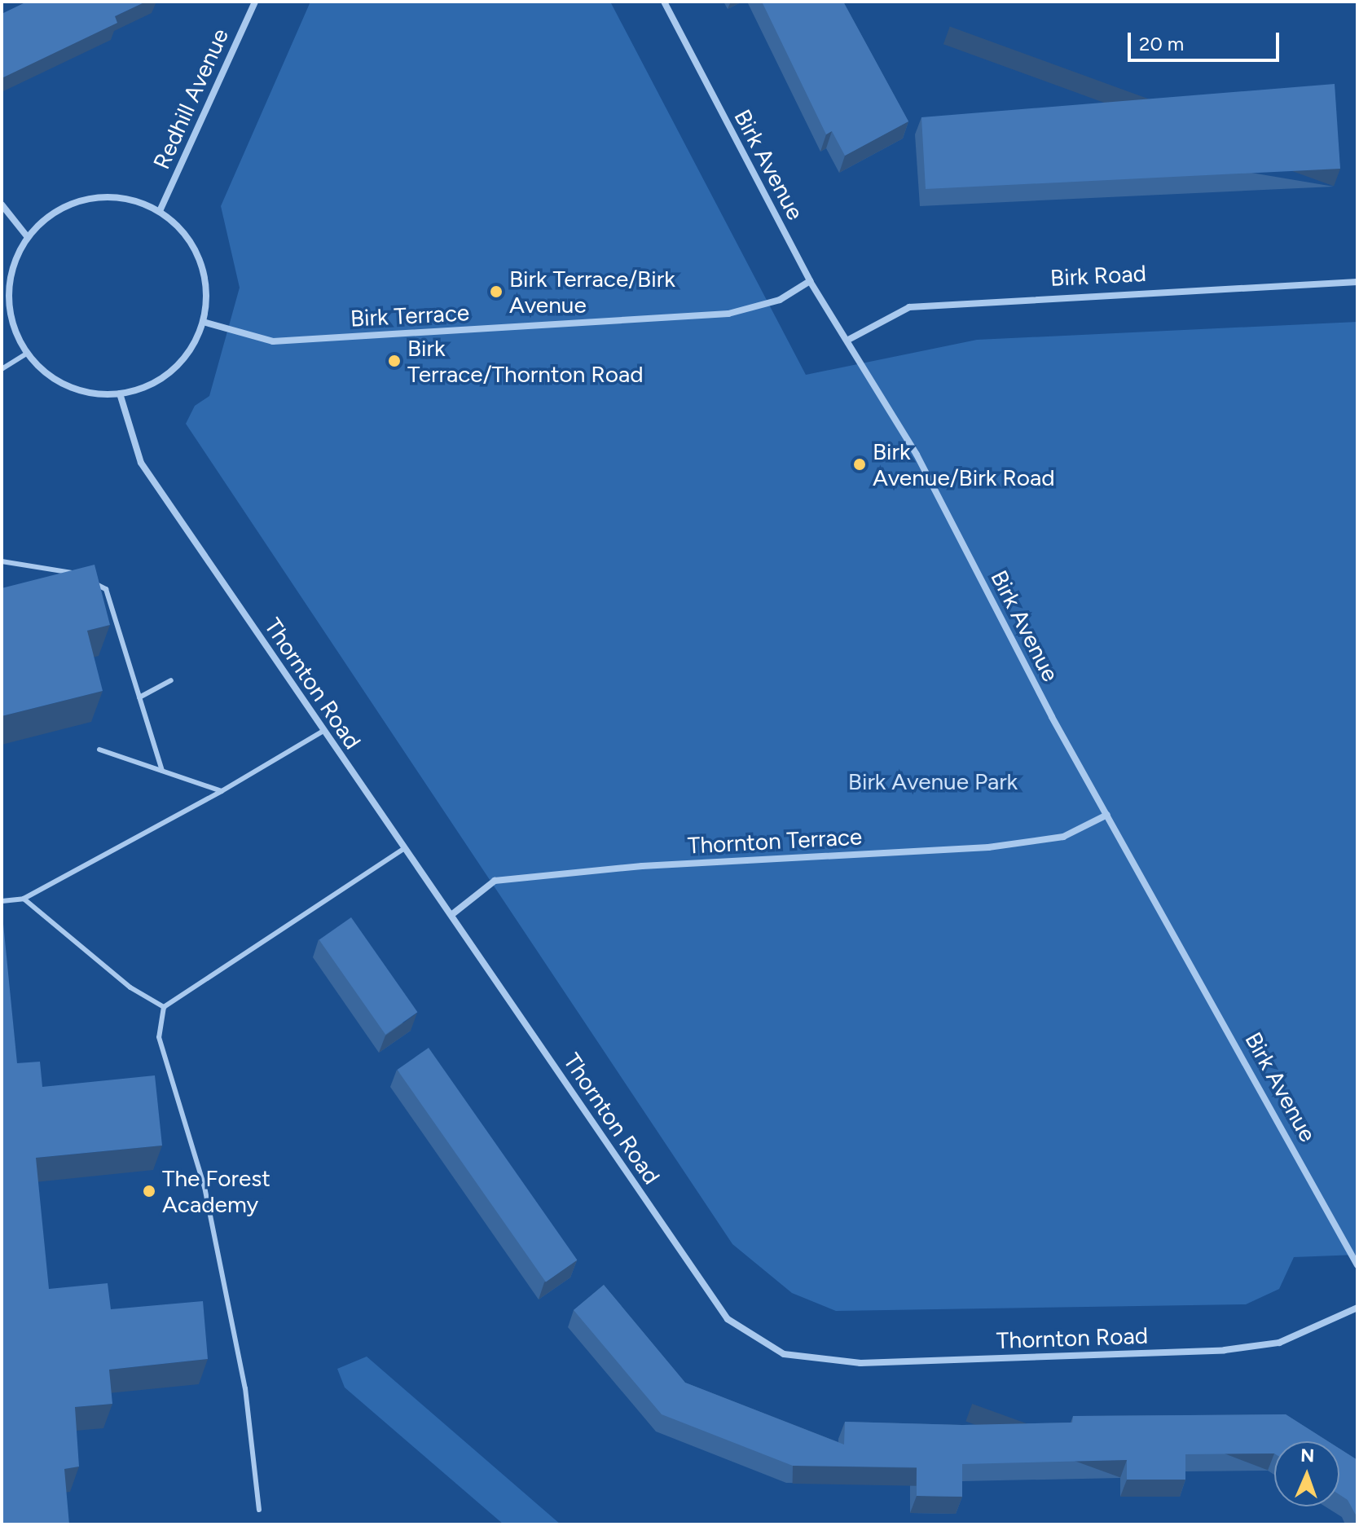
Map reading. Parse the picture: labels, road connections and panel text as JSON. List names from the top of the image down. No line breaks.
{"streets":{"street":["Redhill Avenue","Birk Avenue","Birk Road","Birk Terrace","Thornton Road","Thornton Terrace"]},"crossings":[["Redhill Avenue","Birk Terrace"],["Redhill Avenue","Thornton Road"],["Birk Avenue","Birk Road"],["Birk Avenue","Birk Terrace"],["Birk Avenue","Thornton Terrace"],["Birk Terrace","Thornton Road"],["Thornton Road","Thornton Terrace"]],"parks":["Birk Avenue Park"],"places":["Birk Terrace/Birk Avenue","Birk Terrace/Thornton Road","Birk Avenue/Birk Road","The Forest Academy"],"scale_bar":"20 m","north":"top"}
